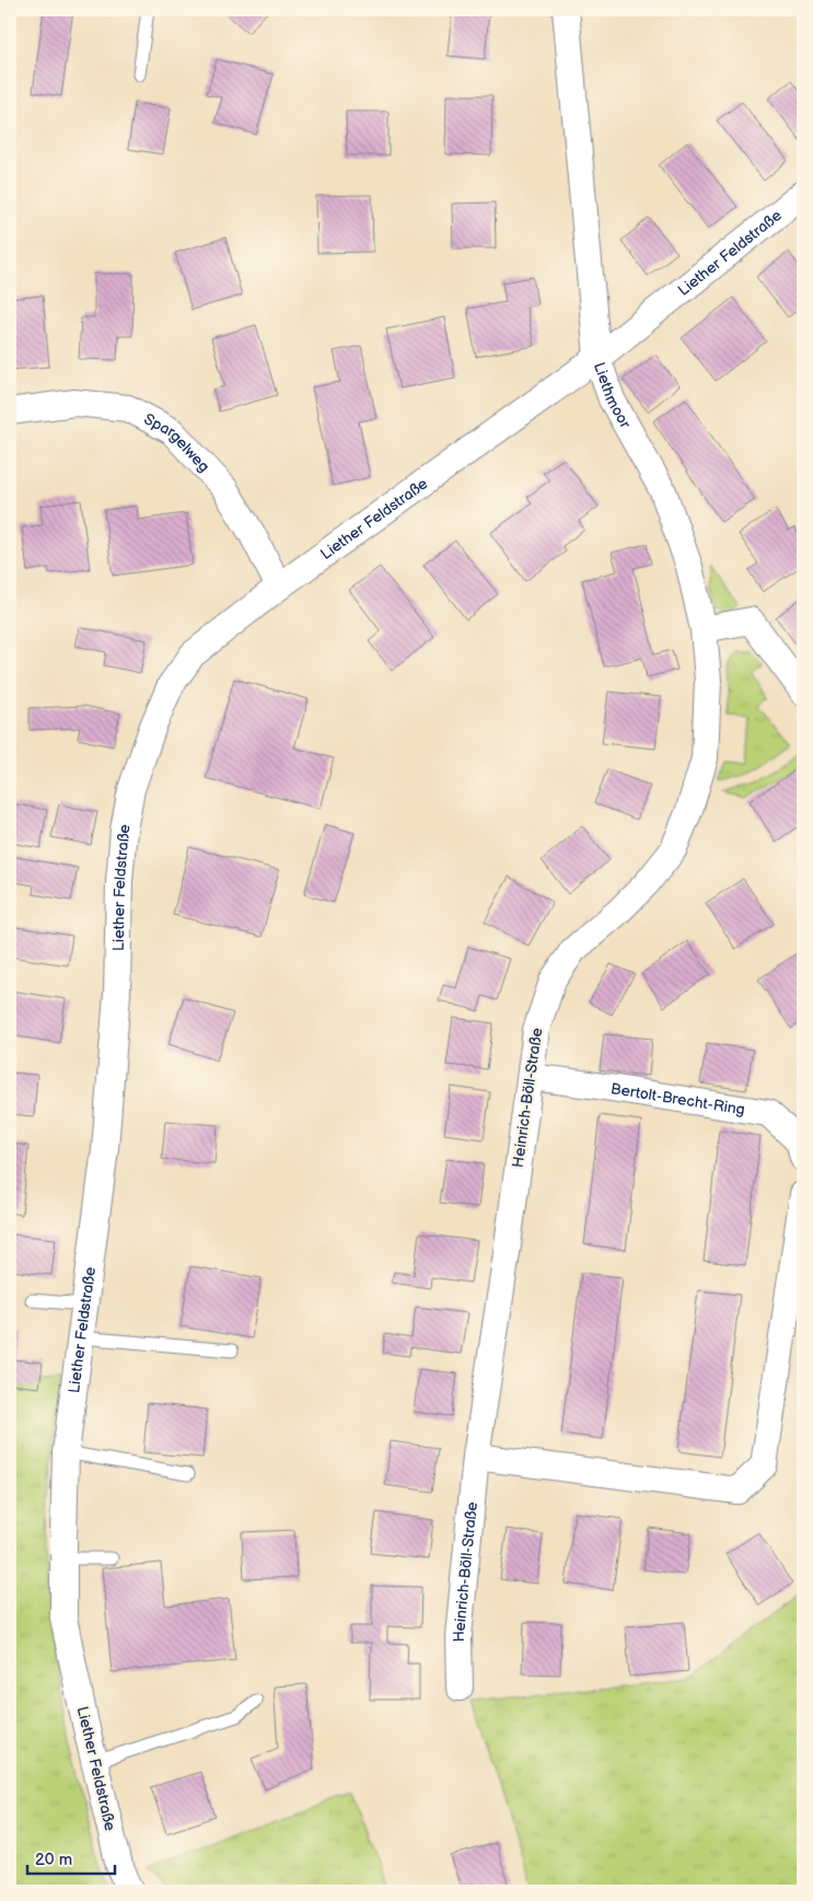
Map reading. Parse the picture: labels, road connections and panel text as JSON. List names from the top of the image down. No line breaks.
{"streets":{"street":["Liether Feldstraße","Liethmoor","Spargelweg","Heinrich-Böll-Straße","Bertolt-Brecht-Ring"]},"crossings":[["Liether Feldstraße","Liethmoor"],["Liether Feldstraße","Spargelweg"],["Liethmoor","Heinrich-Böll-Straße"],["Heinrich-Böll-Straße","Bertolt-Brecht-Ring"]],"scale_bar":"20 m"}
